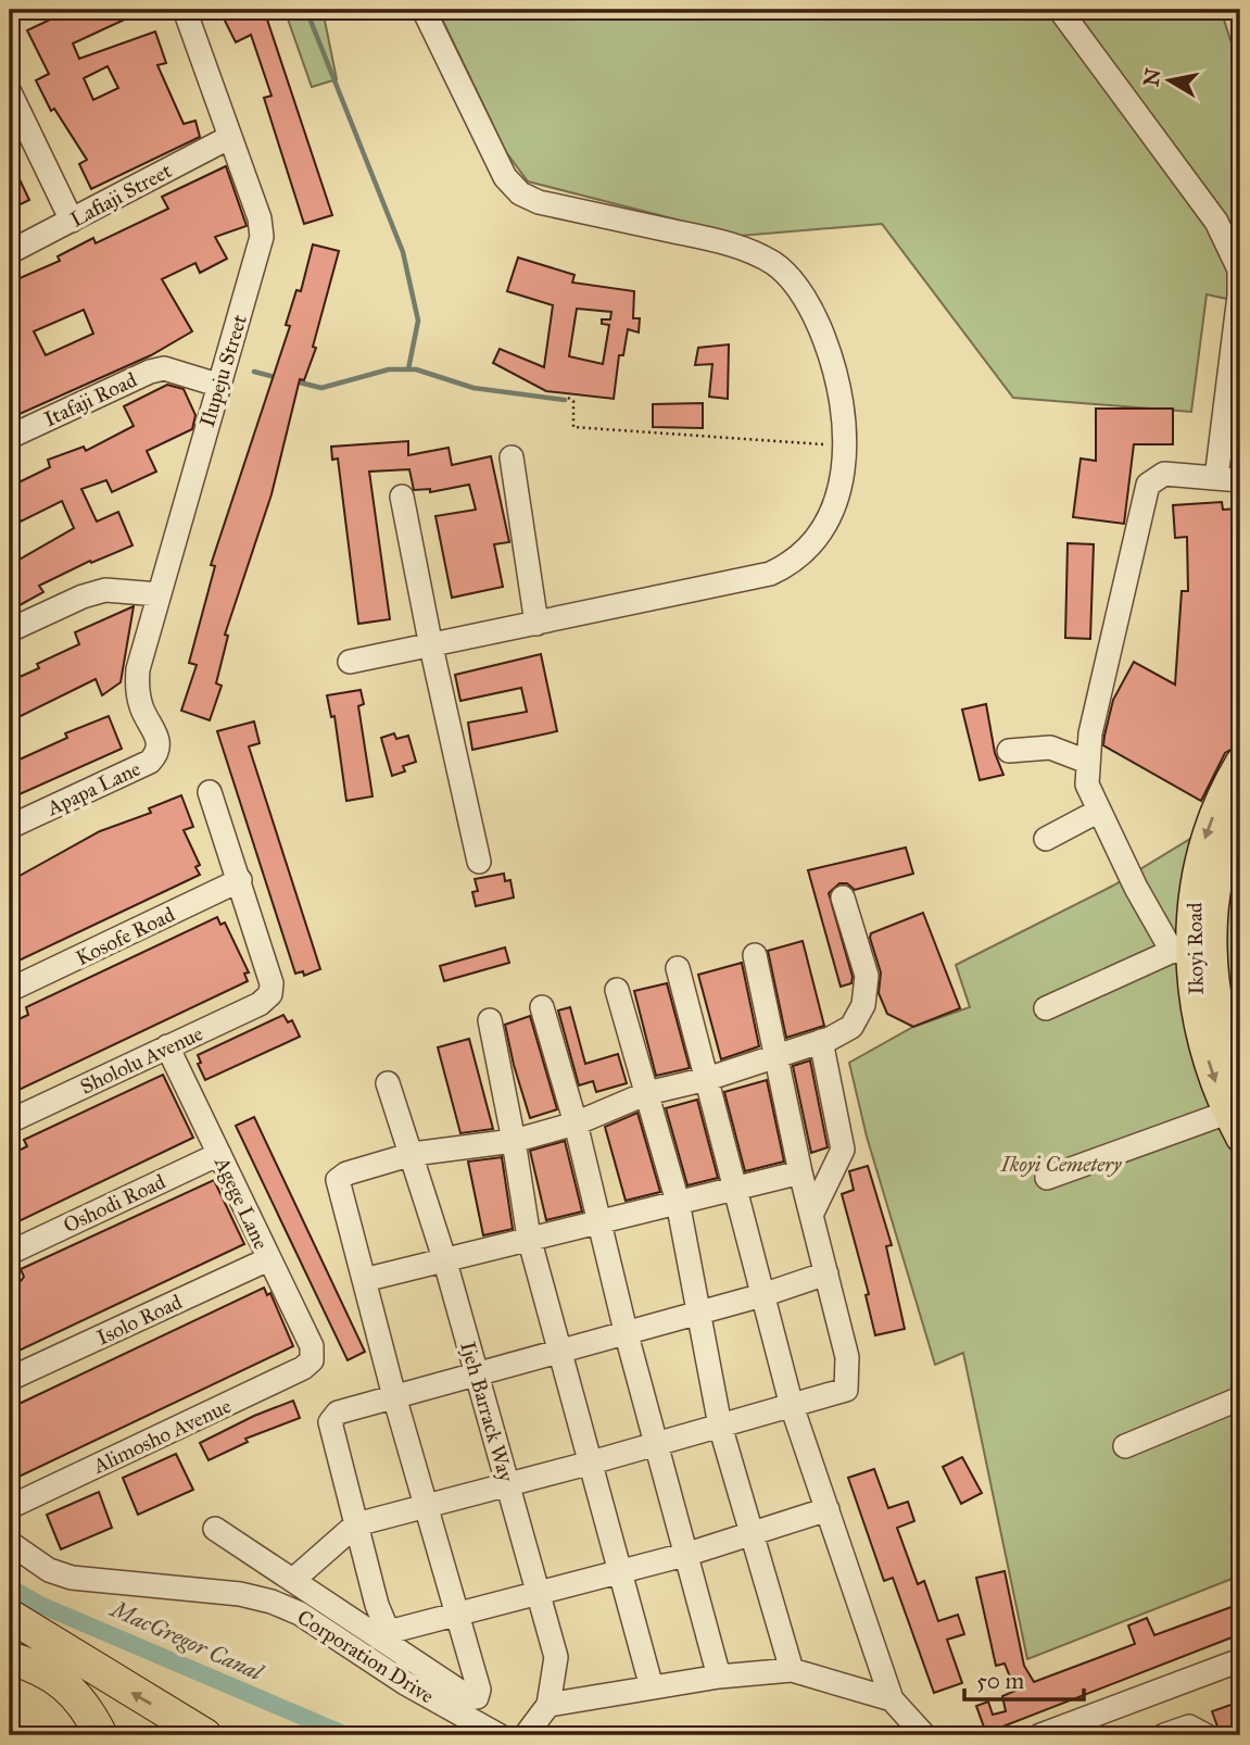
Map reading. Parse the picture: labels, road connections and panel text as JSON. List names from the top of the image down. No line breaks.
{"streets":{"main road":["Ikoyi Road"],"street":["Lafiaji Street","Ilupeju Street","Itafaji Road","Apapa Lane","Kosofe Road","Shololu Avenue","Oshodi Road","Agege Lane","Isolo Road","Ijeh Barrack Way","Alimosho Avenue","Corporation Drive"]},"crossings":[["Lafiaji Street","Ilupeju Street"],["Ilupeju Street","Itafaji Road"],["Ilupeju Street","Apapa Lane"],["Kosofe Road","Shololu Avenue"],["Shololu Avenue","Agege Lane"],["Oshodi Road","Agege Lane"],["Agege Lane","Isolo Road"],["Agege Lane","Alimosho Avenue"]],"water":["MacGregor Canal"],"parks":["Ikoyi Cemetery"],"scale_bar":"50 m","north":"left"}
